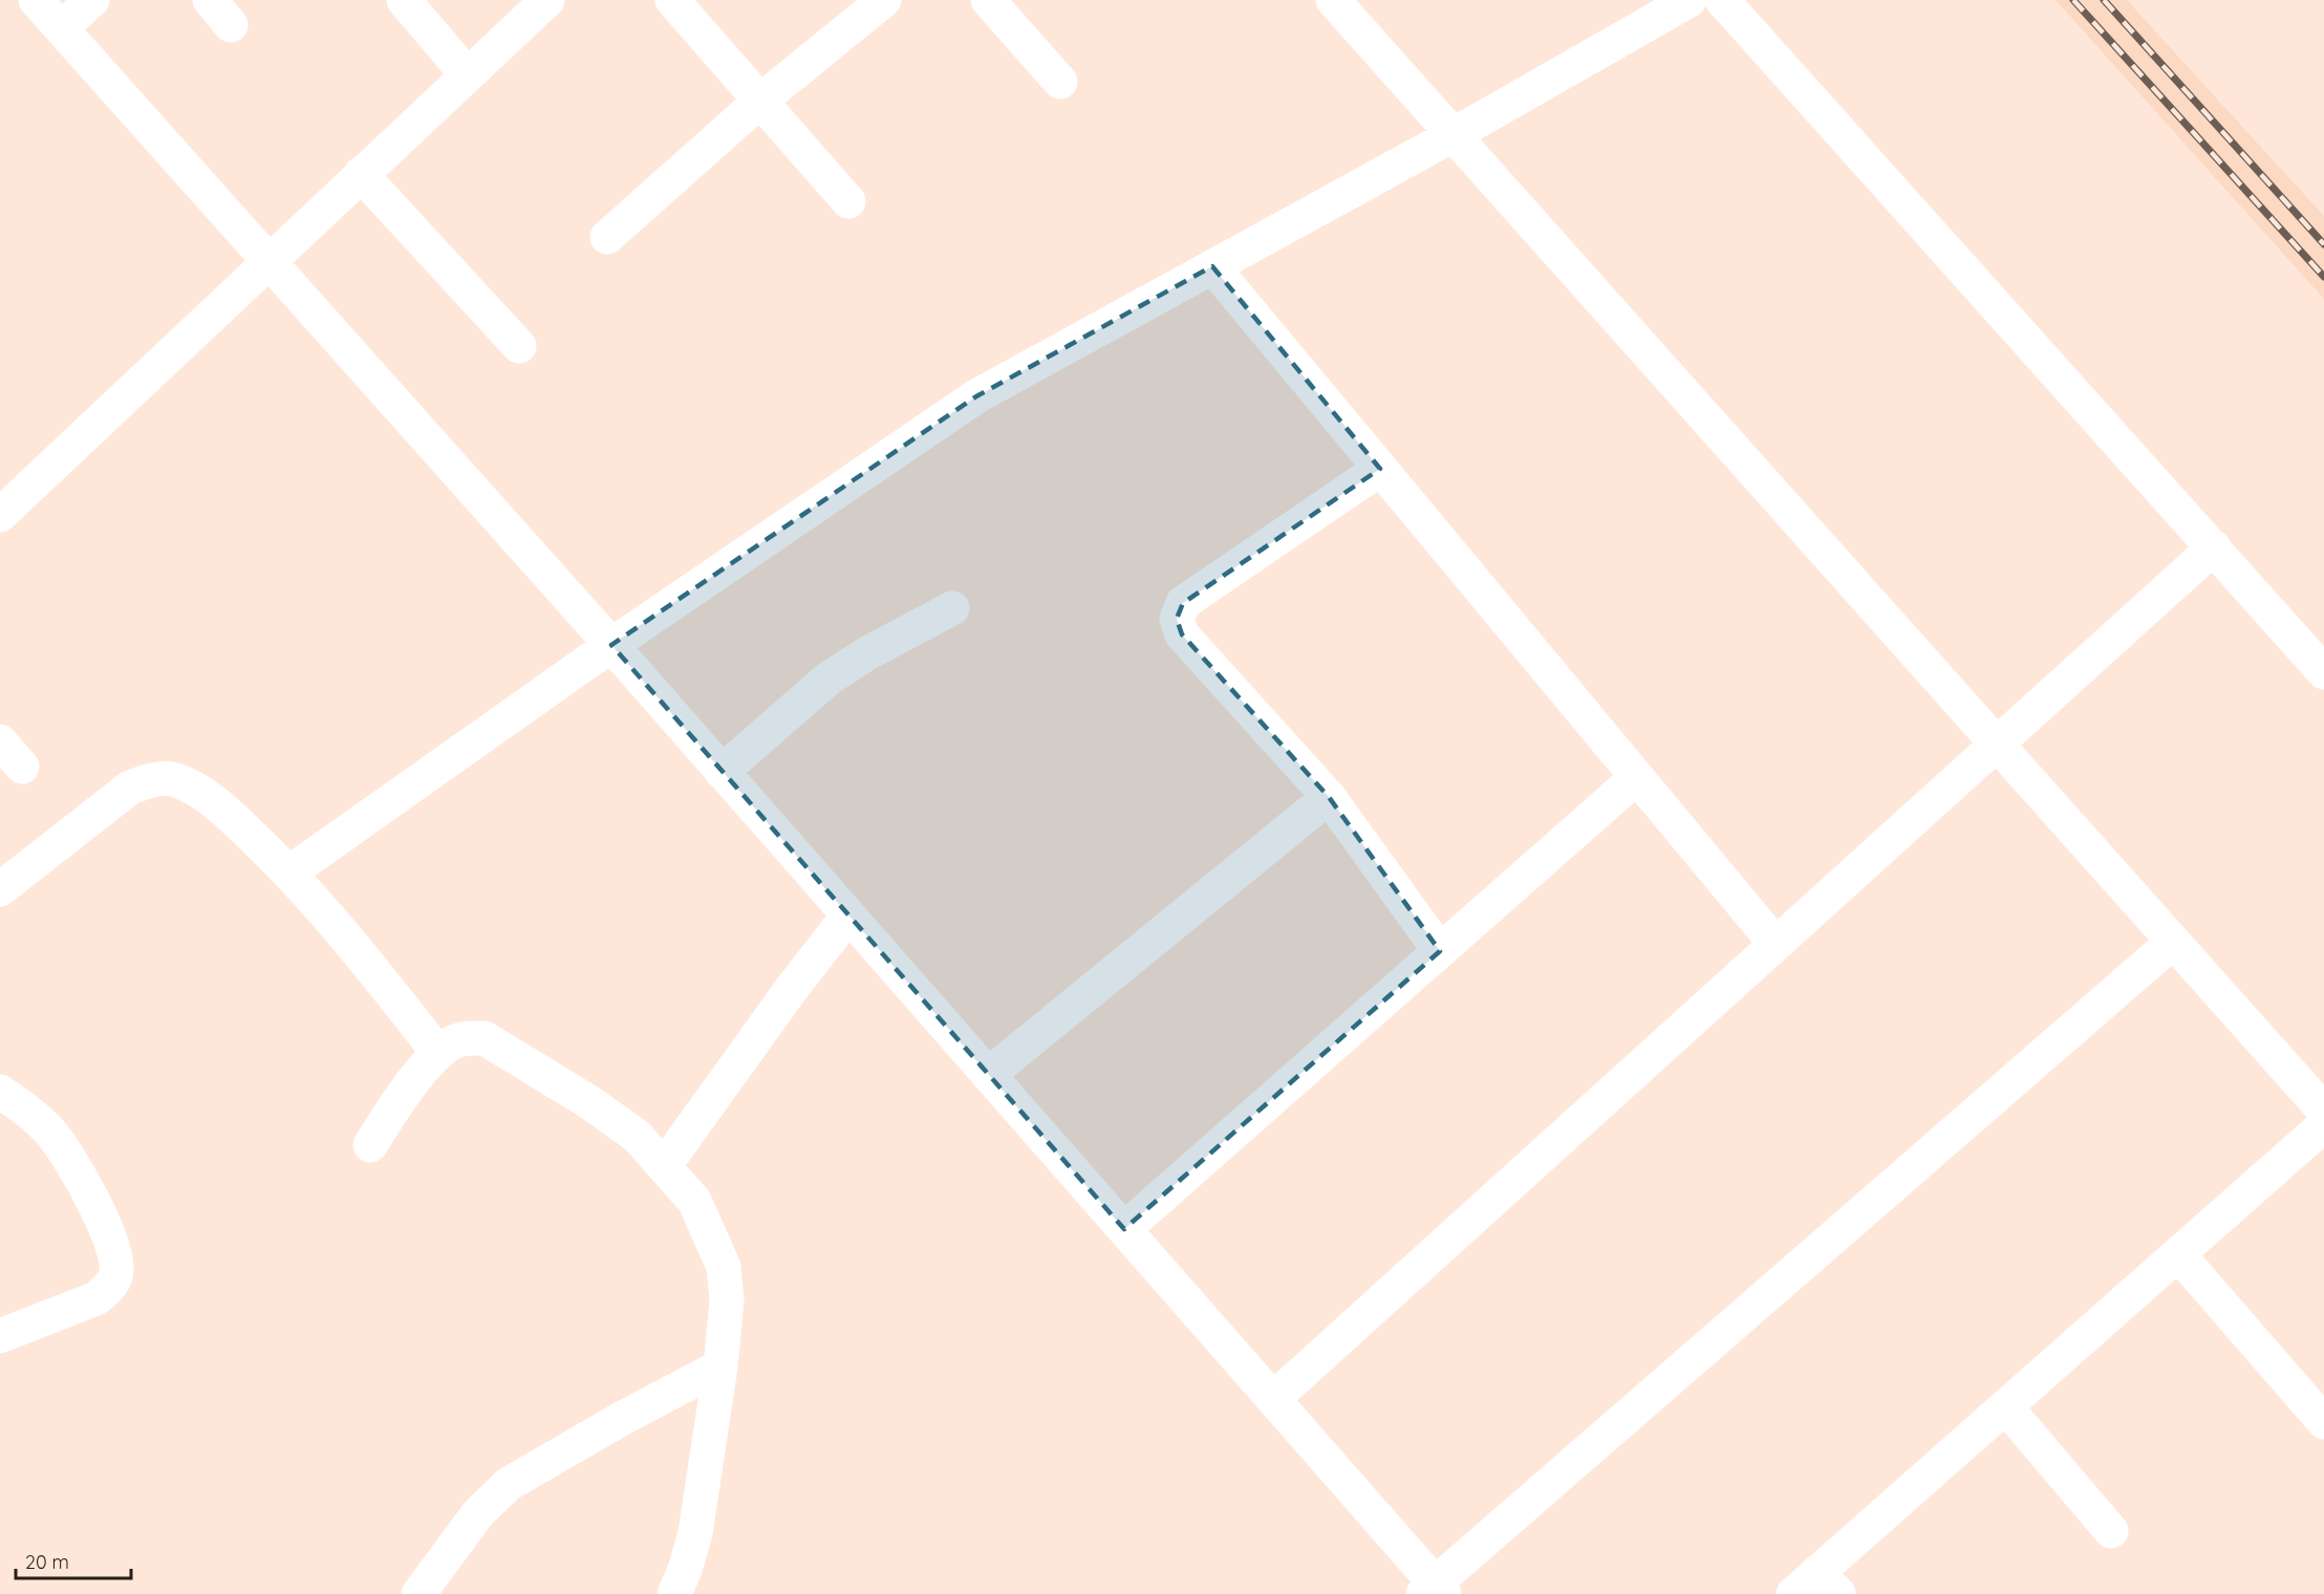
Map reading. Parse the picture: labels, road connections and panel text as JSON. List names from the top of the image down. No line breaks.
{"scale_bar":"20 m"}
